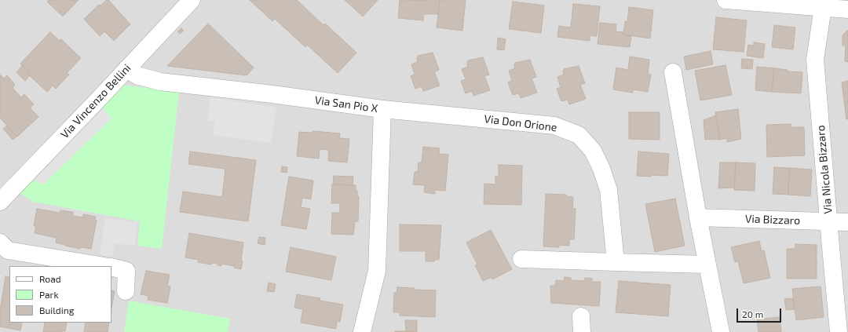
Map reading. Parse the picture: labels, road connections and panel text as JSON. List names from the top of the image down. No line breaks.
{"streets":{"street":["Via Vincenzo Bellini","Via San Pio X","Via Don Orione","Via Nicola Bizzaro","Via Bizzaro"]},"crossings":[["Via Vincenzo Bellini","Via San Pio X"],["Via San Pio X","Via Don Orione"],["Via Nicola Bizzaro","Via Bizzaro"]],"legend":["Road","Park","Building"],"scale_bar":"20 m"}
